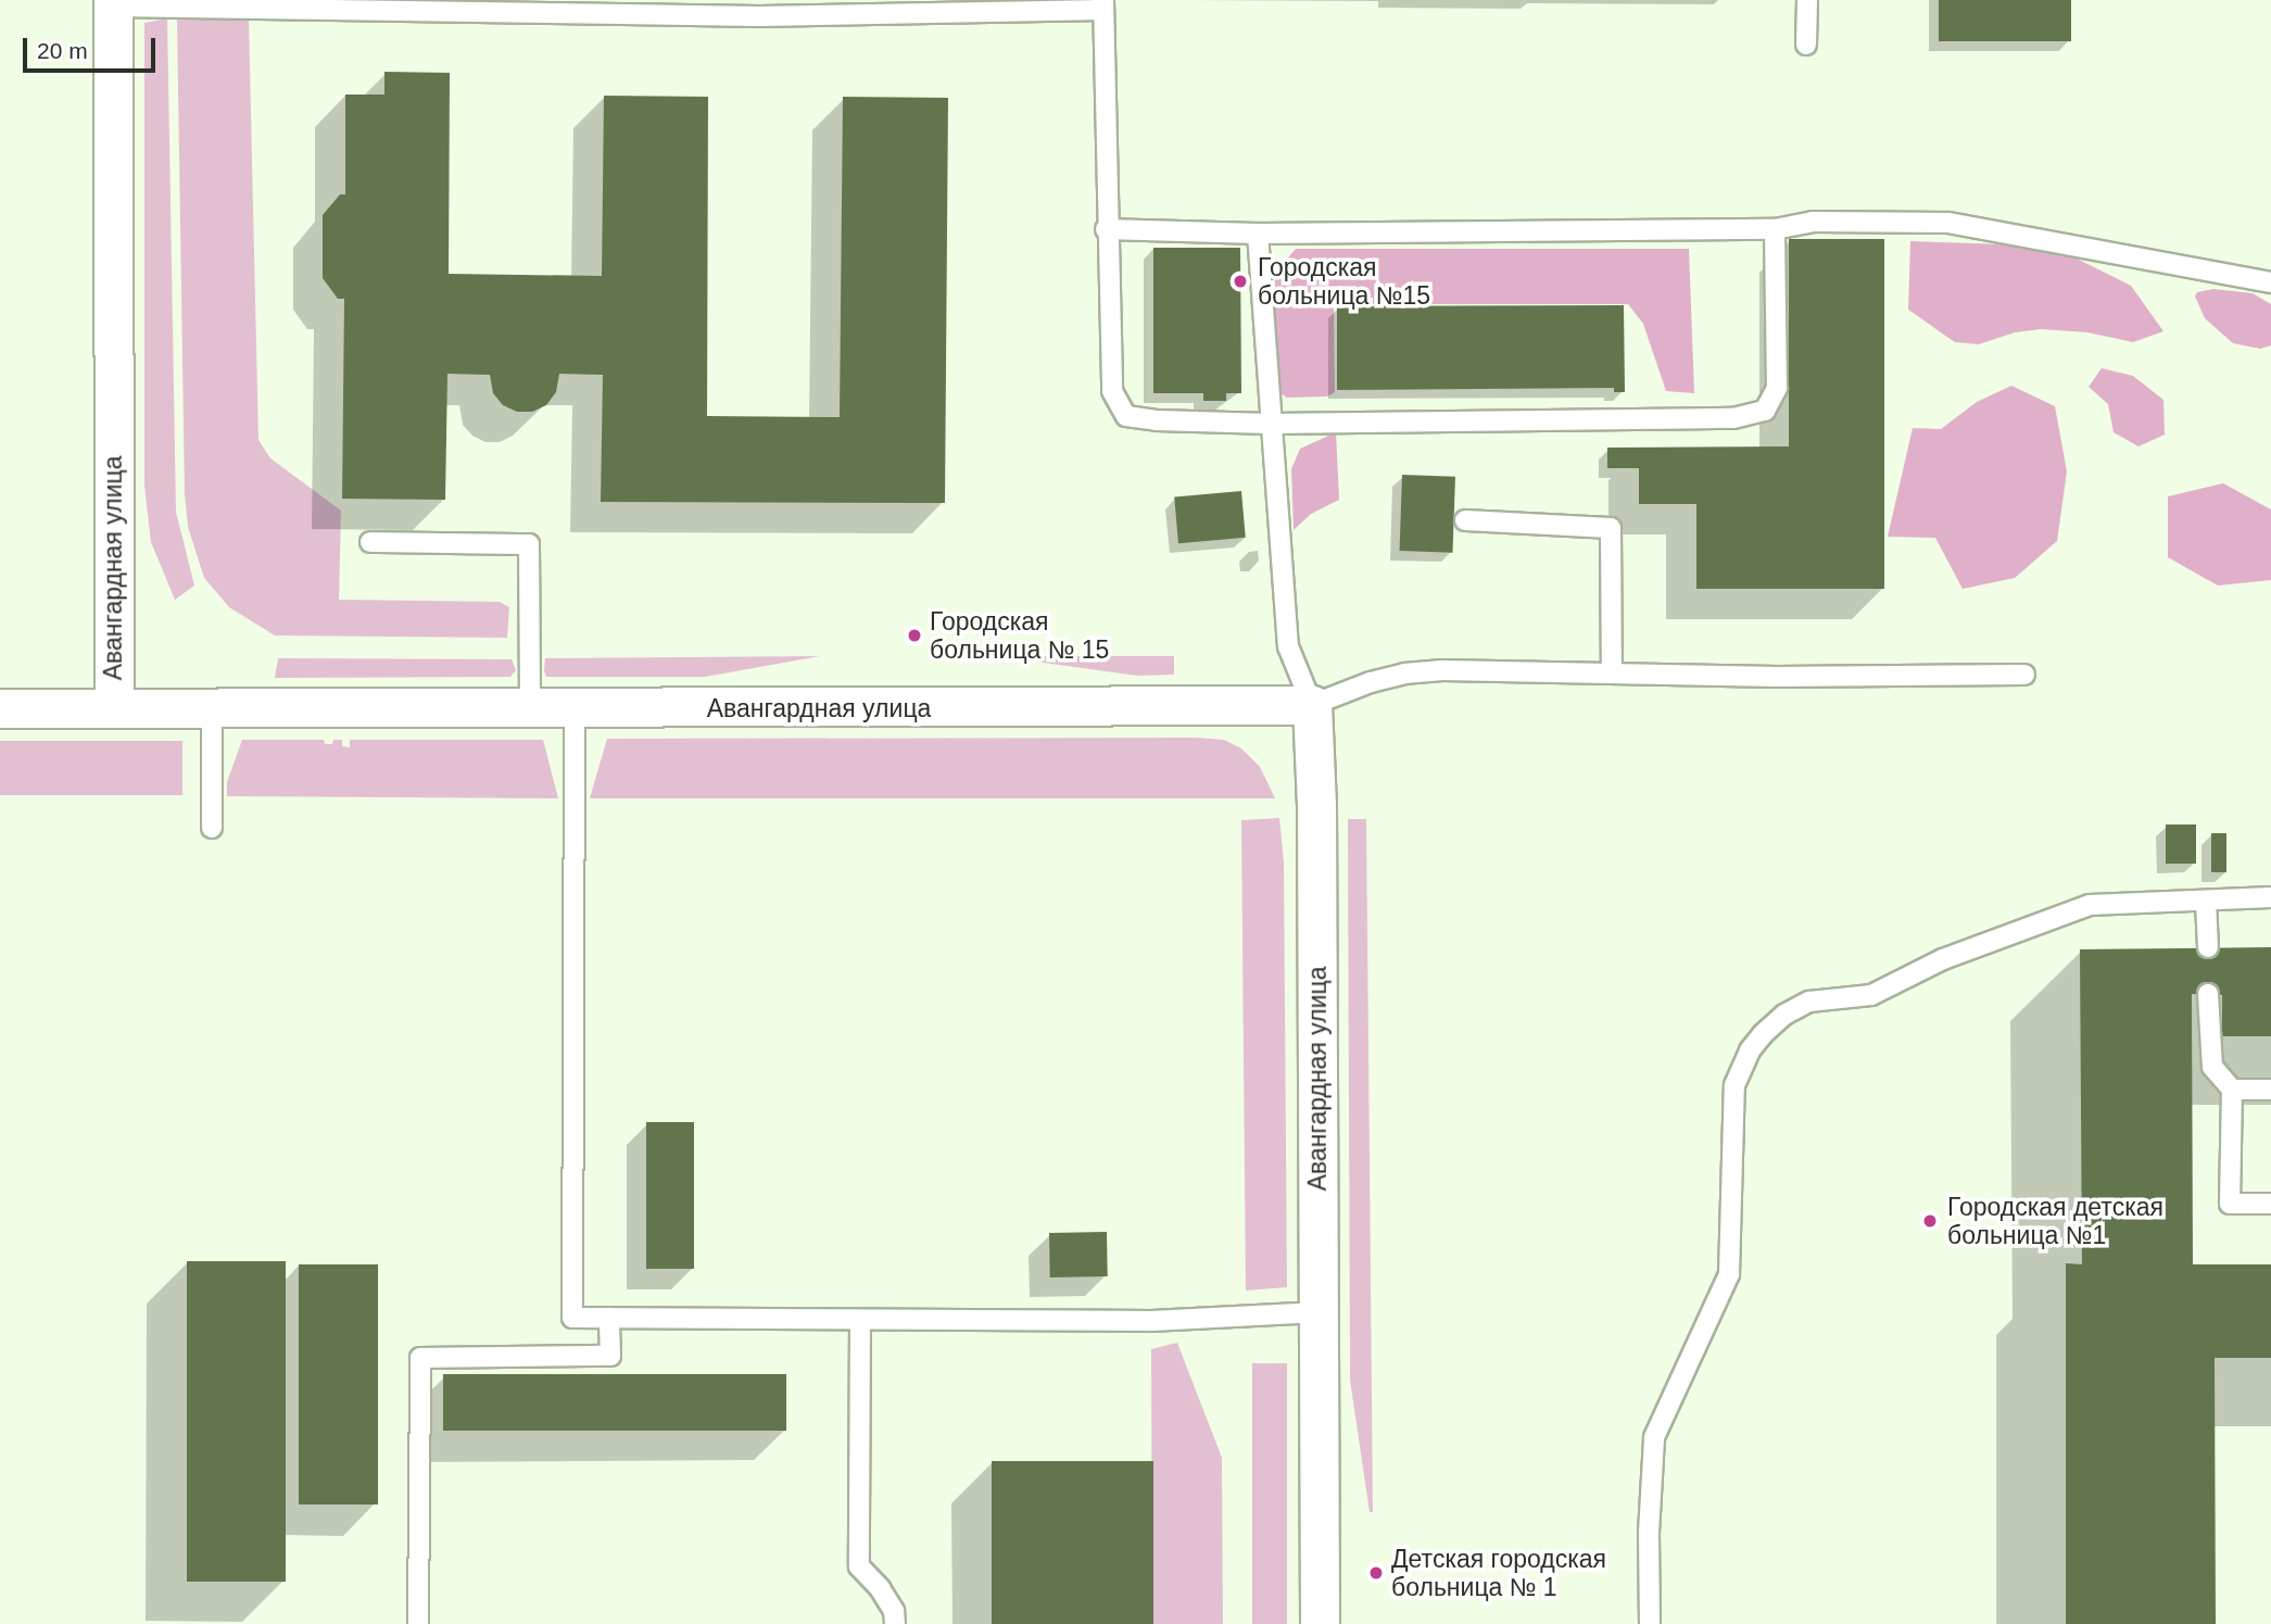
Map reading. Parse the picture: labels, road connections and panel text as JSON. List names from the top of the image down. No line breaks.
{"streets":{"street":["Авангардная улица"]},"places":["Городская больница №15","Городская больница № 15","Городская детская больница №1","Детская городская больница № 1"],"scale_bar":"20 m"}
